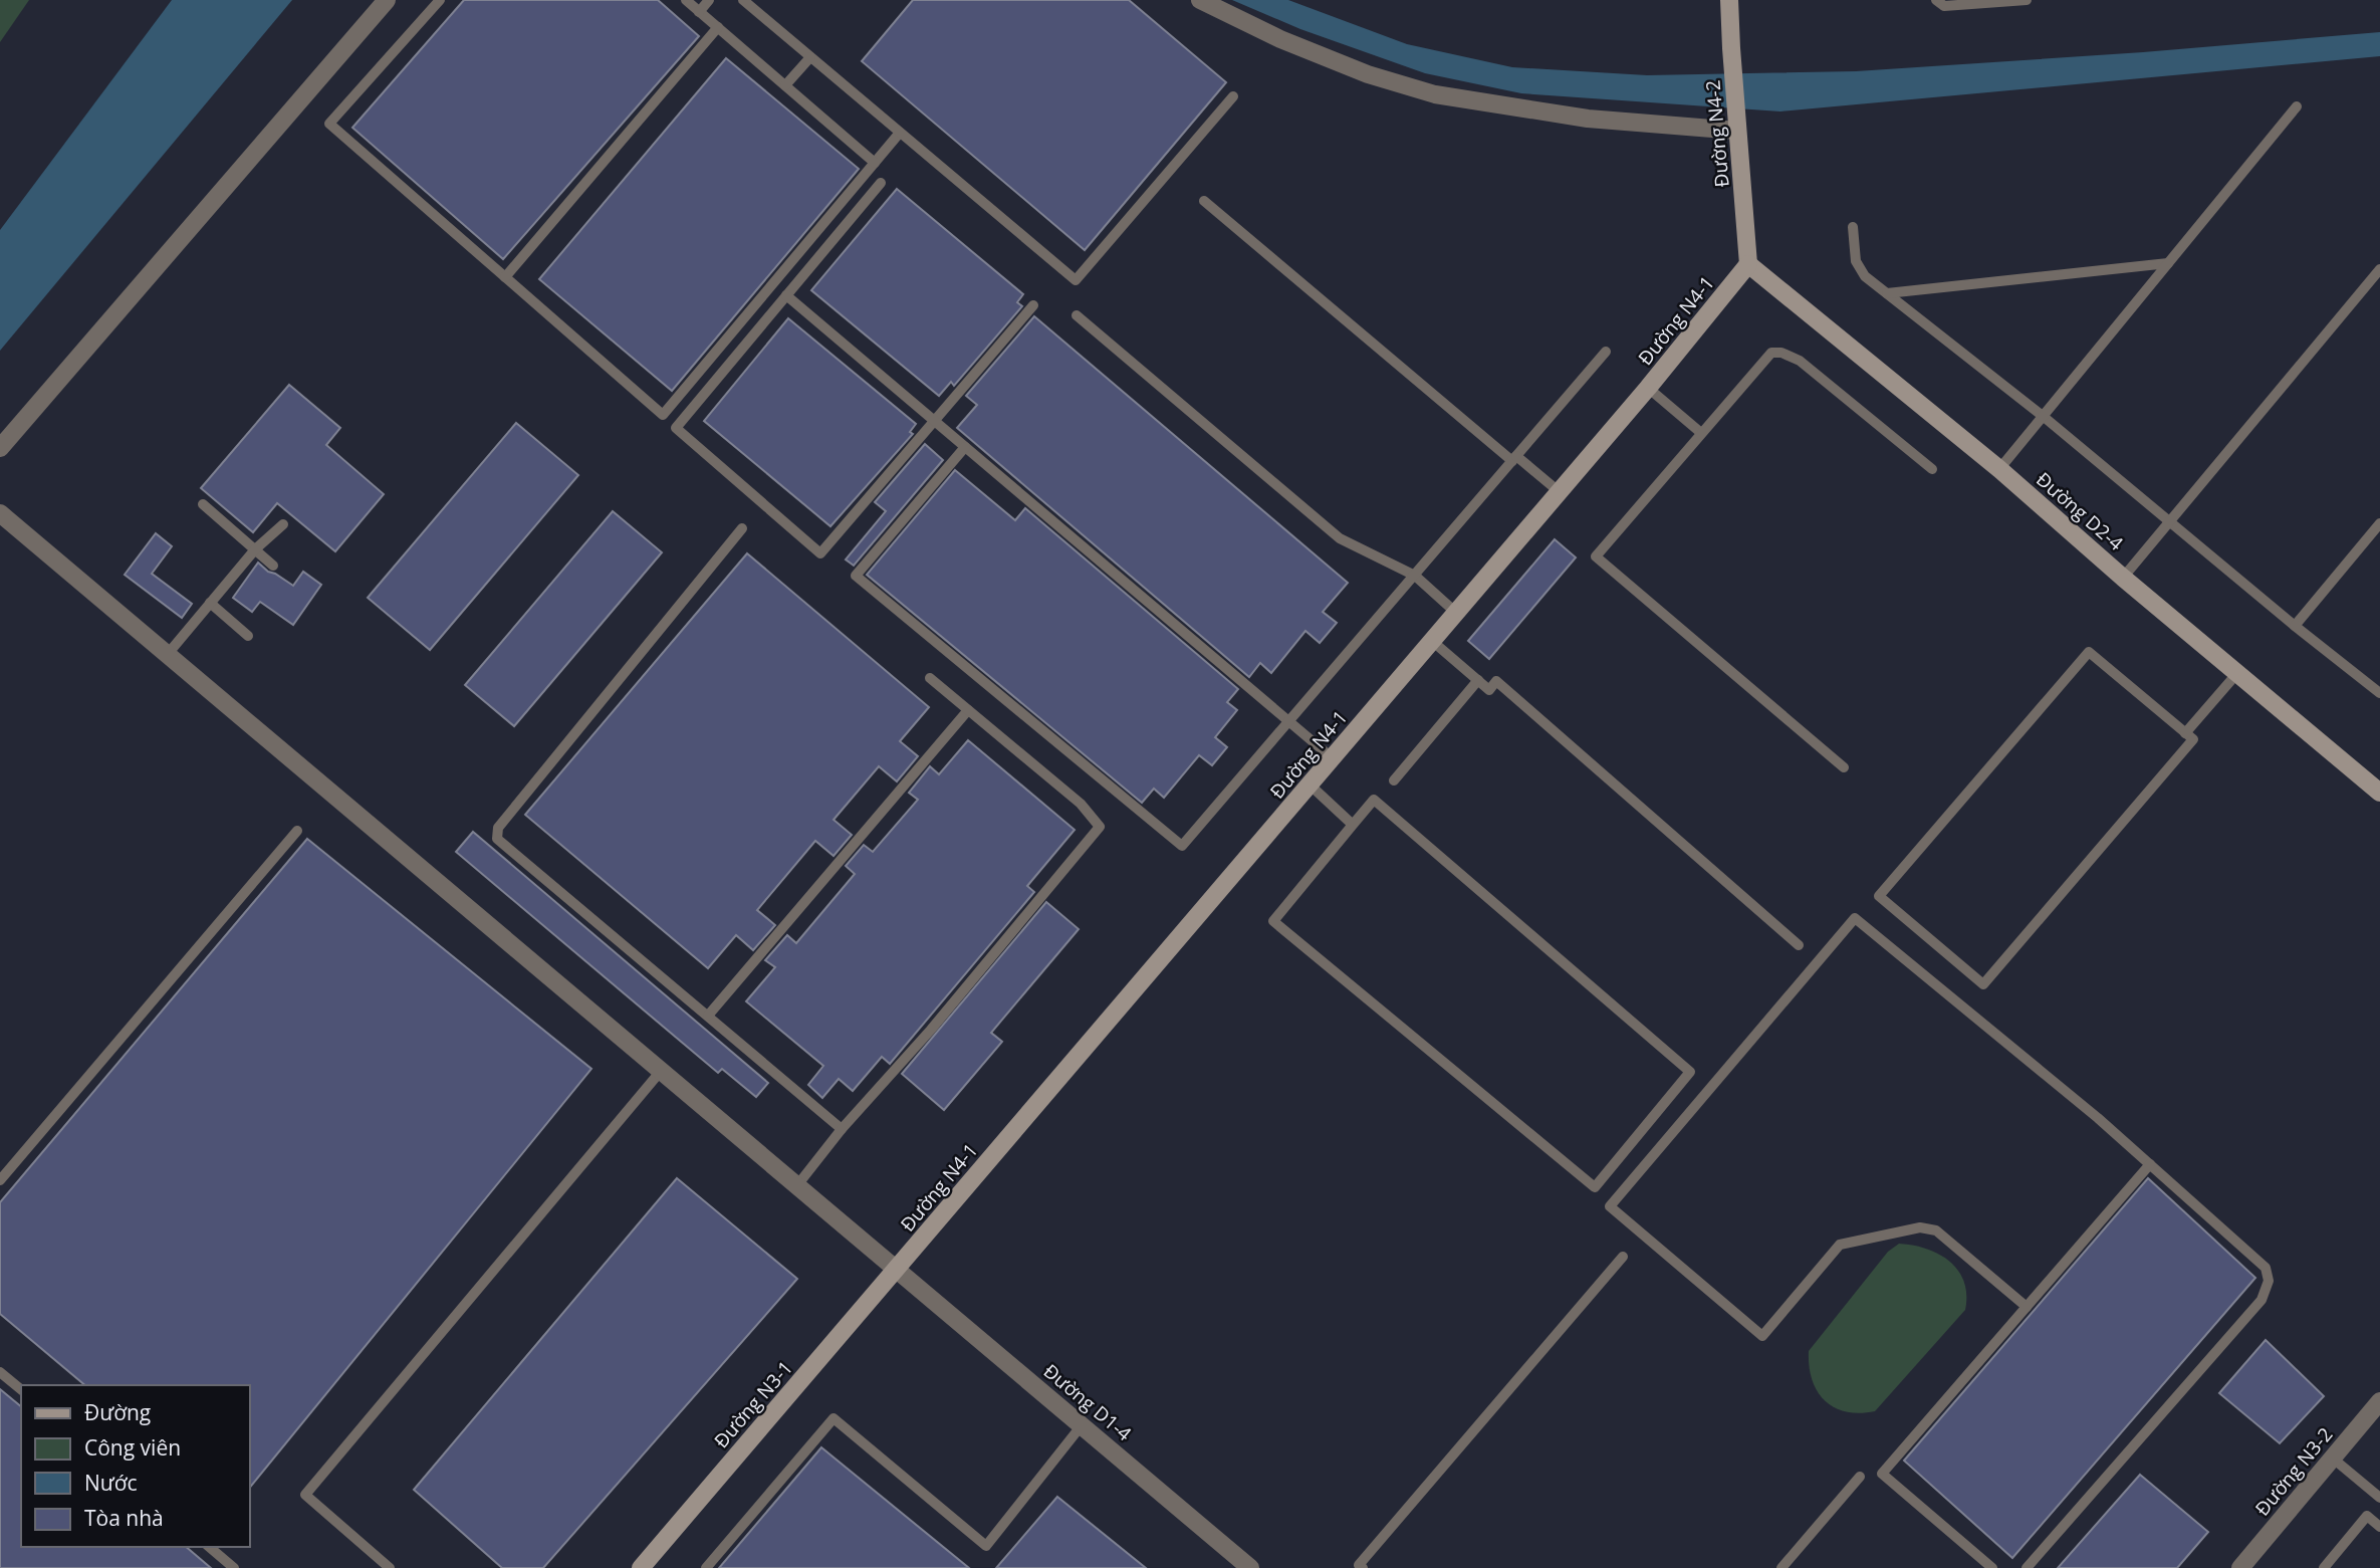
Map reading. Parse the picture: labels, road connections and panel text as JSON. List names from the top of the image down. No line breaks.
{"streets":{"main road":["Đường N4-2","Đường N4-1","Đường D2-4","Đường N3-1"],"street":["Đường D1-4","Đường N3-2"]},"crossings":[["Đường N4-2","Đường N4-1"],["Đường N4-2","Đường D2-4"],["Đường N4-1","Đường D2-4"],["Đường N4-1","Đường D1-4"],["Đường N4-1","Đường N3-1"],["Đường D1-4","Đường N3-1"]],"legend":["Đường","Công viên","Nước","Tòa nhà"]}
